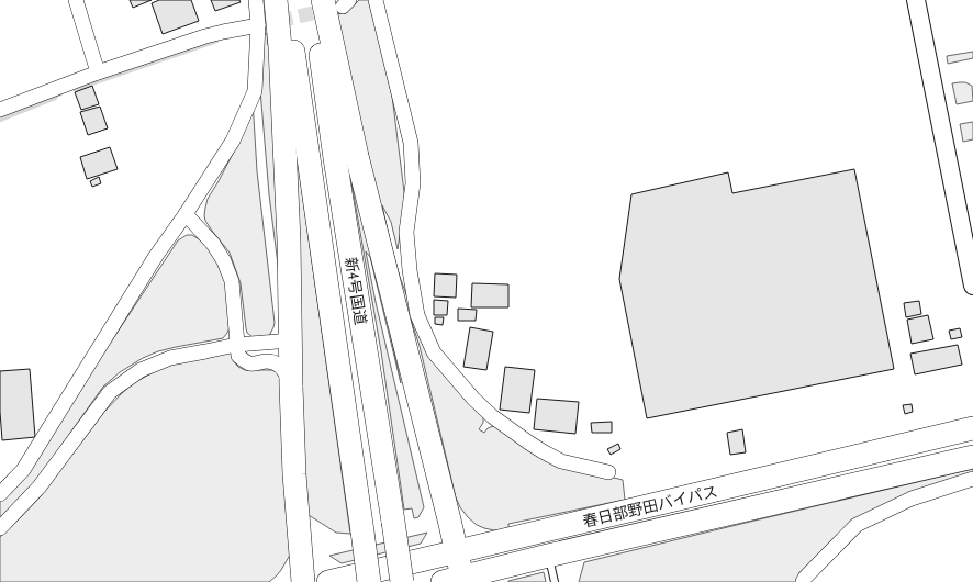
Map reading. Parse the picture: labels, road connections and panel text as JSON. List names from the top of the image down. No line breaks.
{"streets":{"highway":["新4号国道","春日部野田バイパス"]}}
